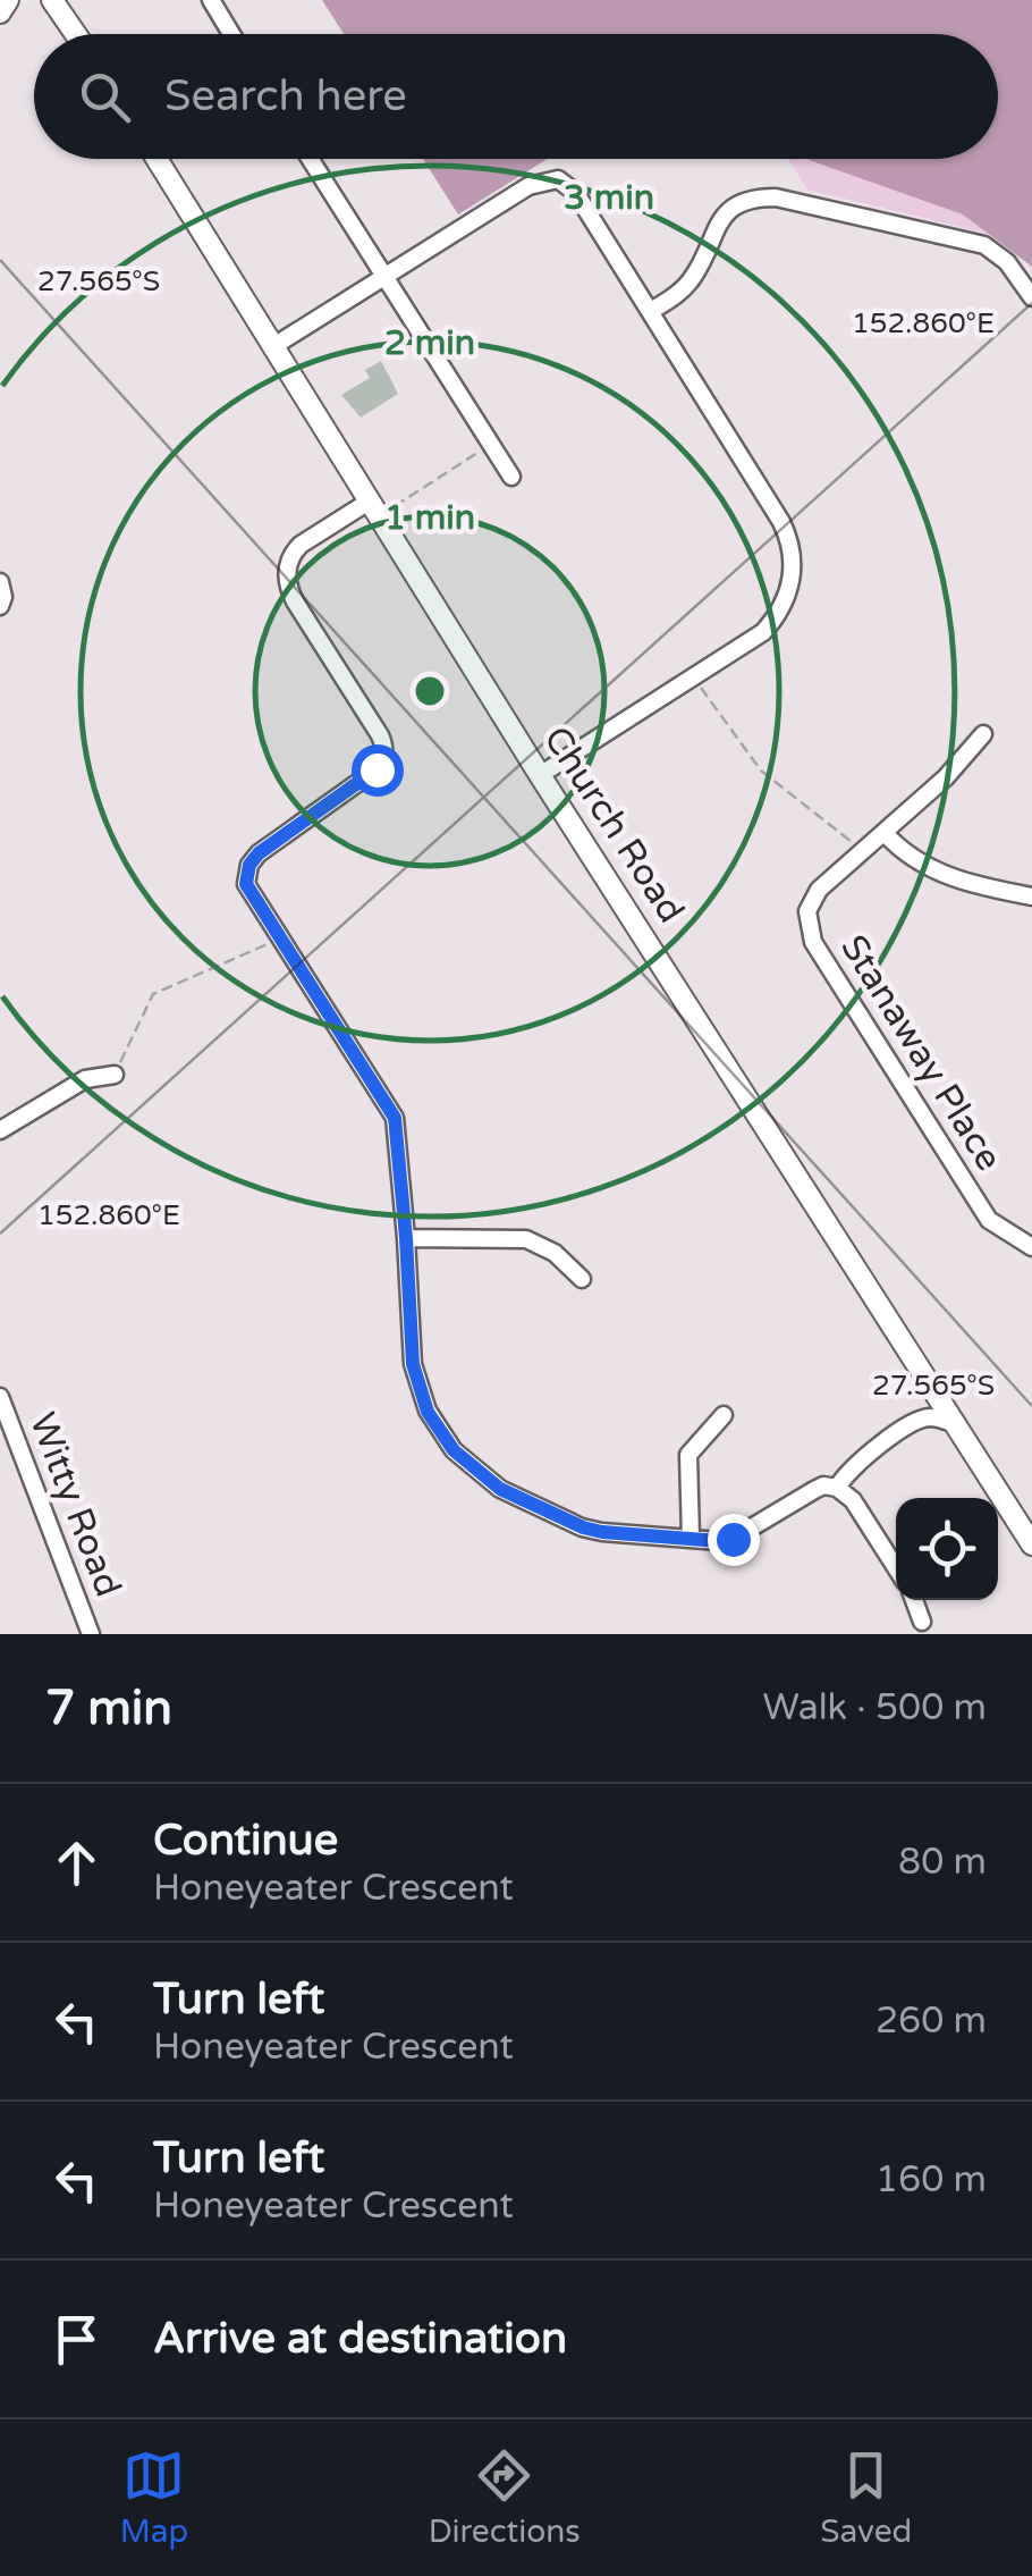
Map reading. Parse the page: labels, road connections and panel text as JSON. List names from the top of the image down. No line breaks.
{"streets":{"main road":["Church Road"],"street":["Stanaway Place","Witty Road"]},"page":{"search":"Search here","heading":["7 min","Walk · 500 m"],"list":[["Continue","Honeyeater Crescent","80 m"],["Turn left","Honeyeater Crescent","260 m"],["Turn left","Honeyeater Crescent","160 m"],"Arrive at destination"],"nav":["Map","Directions","Saved"]},"coordinates":["27.565°S","152.860°E"],"rings":["3 min","2 min","1 min"]}
